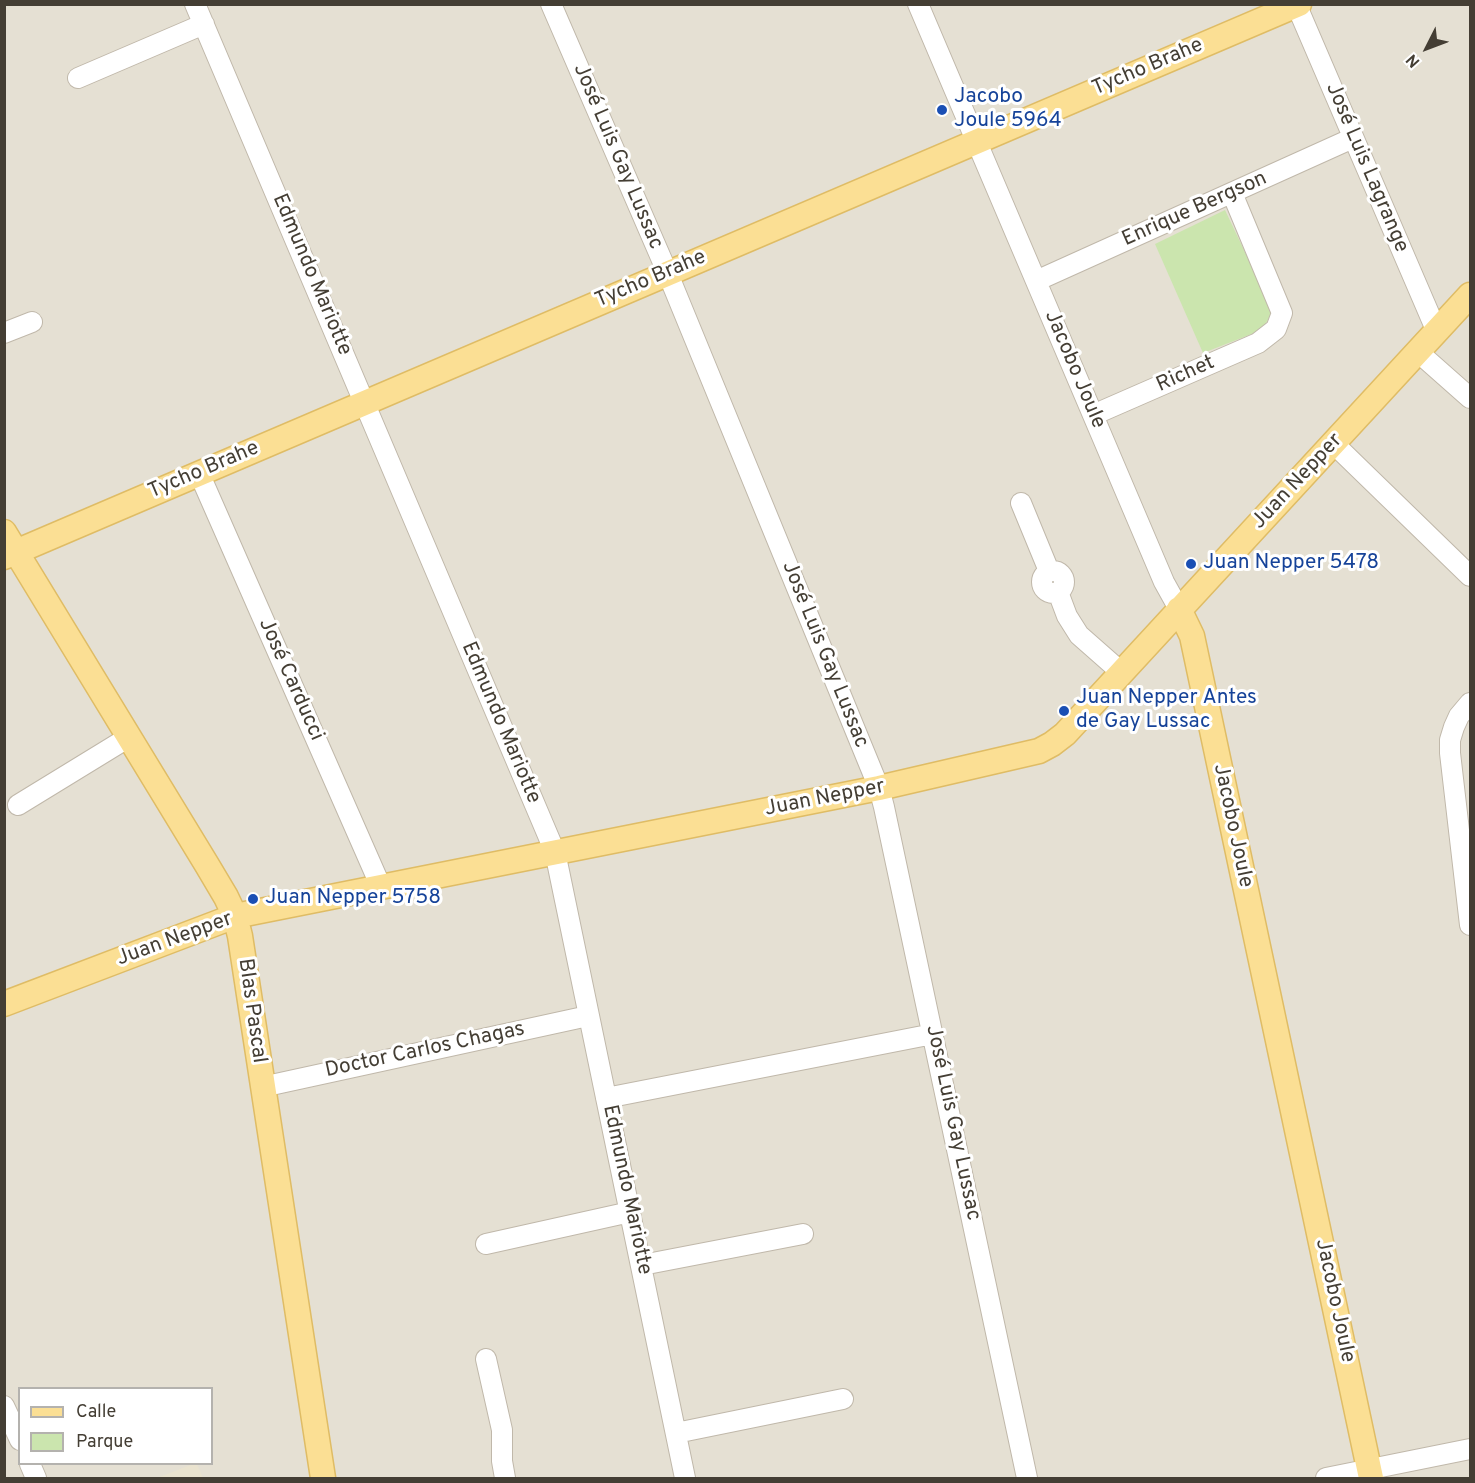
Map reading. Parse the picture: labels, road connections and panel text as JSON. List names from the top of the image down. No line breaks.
{"streets":{"main road":["Tycho Brahe","Jacobo Joule","Juan Nepper","Blas Pascal"],"street":["José Luis Gay Lussac","José Luis Lagrange","Enrique Bergson","Edmundo Mariotte","Richet","José Carducci","Doctor Carlos Chagas"]},"crossings":[["Tycho Brahe","José Luis Gay Lussac"],["Tycho Brahe","José Luis Lagrange"],["Tycho Brahe","Edmundo Mariotte"],["Tycho Brahe","Jacobo Joule"],["Tycho Brahe","José Carducci"],["Tycho Brahe","Blas Pascal"],["José Luis Gay Lussac","Juan Nepper"],["José Luis Lagrange","Enrique Bergson"],["José Luis Lagrange","Juan Nepper"],["Enrique Bergson","Jacobo Joule"],["Enrique Bergson","Richet"],["Edmundo Mariotte","Juan Nepper"],["Edmundo Mariotte","Doctor Carlos Chagas"],["Jacobo Joule","Richet"],["Jacobo Joule","Juan Nepper"],["Juan Nepper","José Carducci"],["Juan Nepper","Blas Pascal"],["Blas Pascal","Doctor Carlos Chagas"]],"places":["Jacobo Joule 5964","Juan Nepper 5478","Juan Nepper Antes de Gay Lussac","Juan Nepper 5758"],"legend":["Calle","Parque"],"north":"bottom left"}
